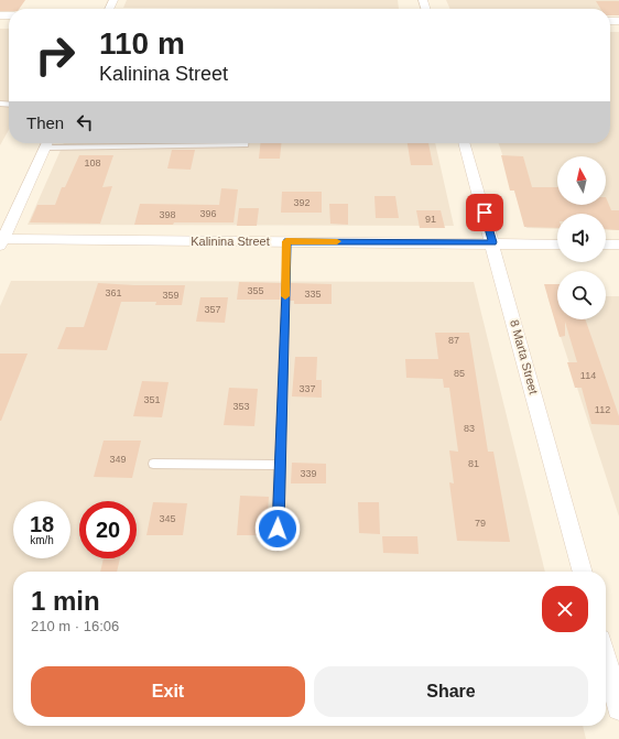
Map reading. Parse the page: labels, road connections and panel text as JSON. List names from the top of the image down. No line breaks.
{"streets":{"street":["Kalinina Street","8 Marta Street"]},"crossings":[["Kalinina Street","8 Marta Street"]],"house_numbers":["108","392","396","398","91","355","361","335","359","357","87","85","114","337","351","353","112","83","349","81","339","345","79"],"north":"top","page":{"turn":["110 m","Kalinina Street"],"then":"Then","speed":"18 km/h","limit":"20","heading":["1 min","210 m · 16:06"],"buttons":["Exit","Share"]}}
